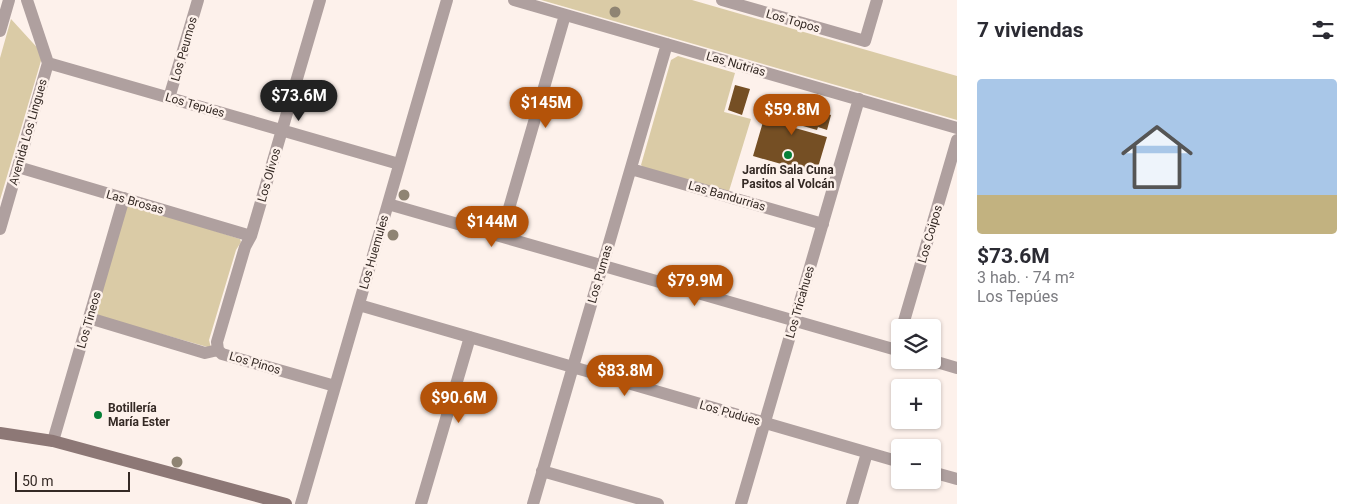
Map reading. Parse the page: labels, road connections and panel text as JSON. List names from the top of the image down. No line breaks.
{"streets":{"street":["Los Topos","Los Peumos","Las Nutrias","Los Tepúes","Avenida Los Lingues","Los Olivos","Las Bandurrias","Las Brosas","Los Coipos","Los Huemules","Los Pumas","Los Tricahues","Los Tineos","Los Pinos","Los Pudúes"]},"crossings":[["Los Peumos","Los Tepúes"],["Las Nutrias","Los Pumas"],["Las Nutrias","Los Tricahues"],["Los Tepúes","Avenida Los Lingues"],["Los Tepúes","Los Olivos"],["Los Tepúes","Los Huemules"],["Avenida Los Lingues","Las Brosas"],["Los Olivos","Las Brosas"],["Los Olivos","Los Pinos"],["Las Bandurrias","Los Pumas"],["Las Bandurrias","Los Tricahues"],["Las Brosas","Los Tineos"],["Los Huemules","Los Pinos"],["Los Huemules","Los Pudúes"],["Los Pumas","Los Pudúes"],["Los Tricahues","Los Pudúes"],["Los Tineos","Los Pinos"]],"places":["Jardín Sala Cuna Pasitos al Volcán","Botillería María Ester"],"scale_bar":"50 m","page":{"heading":"7 viviendas","list":[{"name":"$73.6M","note":"3 hab. · 74 m² · Los Tepúes"}],"price":["$73.6M","$145M","$59.8M","$144M","$79.9M","$83.8M","$90.6M"],"map_buttons":["+","−"],"scale":"50 m"}}
